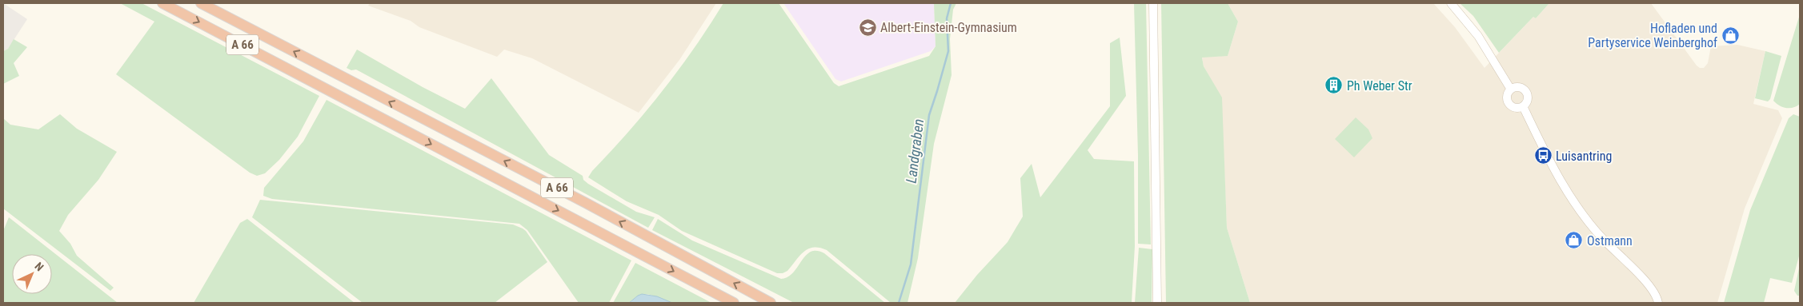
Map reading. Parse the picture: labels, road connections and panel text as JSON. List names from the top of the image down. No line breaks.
{"streets":{"highway":["A 66"]},"water":["Landgraben"],"places":{"school or university":["Albert-Einstein-Gymnasium"],"shop":["Hofladen und Partyservice Weinberghof","Ostmann"],"building":["Ph Weber Str"],"bus stop":["Luisantring"]},"north":"top right"}
